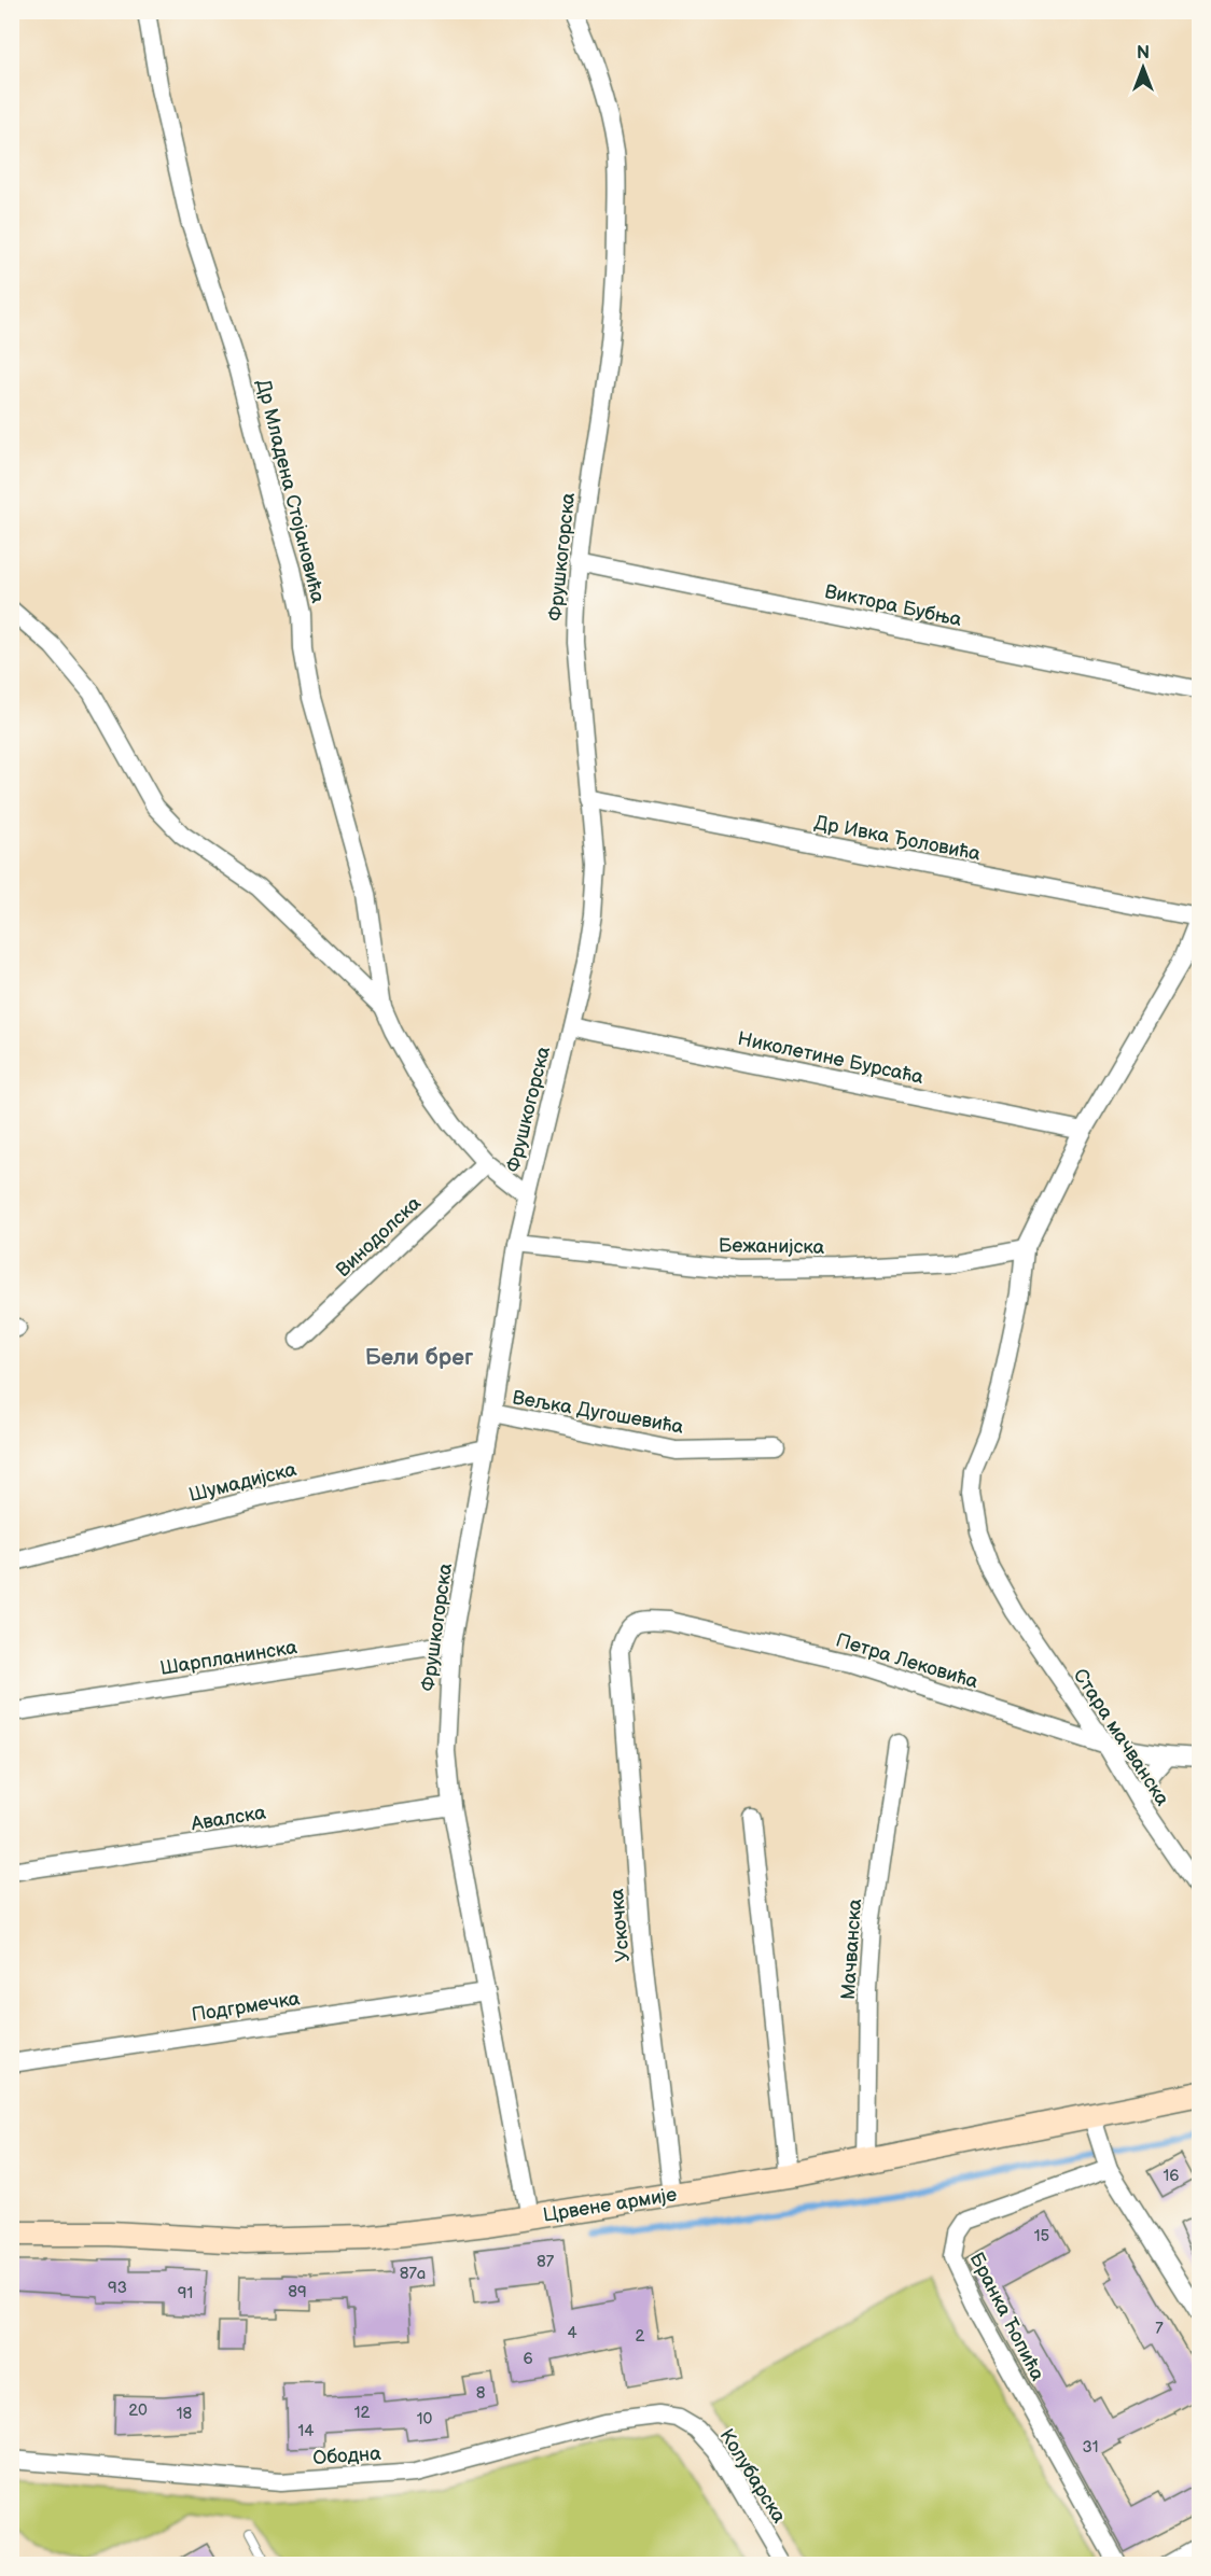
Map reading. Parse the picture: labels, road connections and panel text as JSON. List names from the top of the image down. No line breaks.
{"streets":{"main road":["Црвене армије"],"street":["Др Младена Стојановића","Фрушкогорска","Виктора Бубња","Др Ивка Ђоловића","Николетине Бурсаћа","Винодолска","Бежанијска","Вељка Дугошевића","Шумадијска","Шарпланинска","Петра Лековића","Стара мачванска","Авалска","Ускочка","Мачванска","Подгрмечка","Бранка Ћопића","Ободна","Колубарска"]},"crossings":[["Др Младена Стојановића","Фрушкогорска"],["Др Младена Стојановића","Винодолска"],["Фрушкогорска","Виктора Бубња"],["Фрушкогорска","Др Ивка Ђоловића"],["Фрушкогорска","Николетине Бурсаћа"],["Фрушкогорска","Бежанијска"],["Фрушкогорска","Вељка Дугошевића"],["Фрушкогорска","Шумадијска"],["Фрушкогорска","Шарпланинска"],["Фрушкогорска","Авалска"],["Фрушкогорска","Подгрмечка"],["Фрушкогорска","Црвене армије"],["Бежанијска","Стара мачванска"],["Петра Лековића","Стара мачванска"],["Петра Лековића","Ускочка"],["Ускочка","Црвене армије"],["Мачванска","Црвене армије"],["Ободна","Колубарска"]],"districts":["Бели брег"],"house_numbers":["16","15","87","87a","93","89","91","7","4","2","6","8","20","12","18","10","14","31"],"north":"top"}
